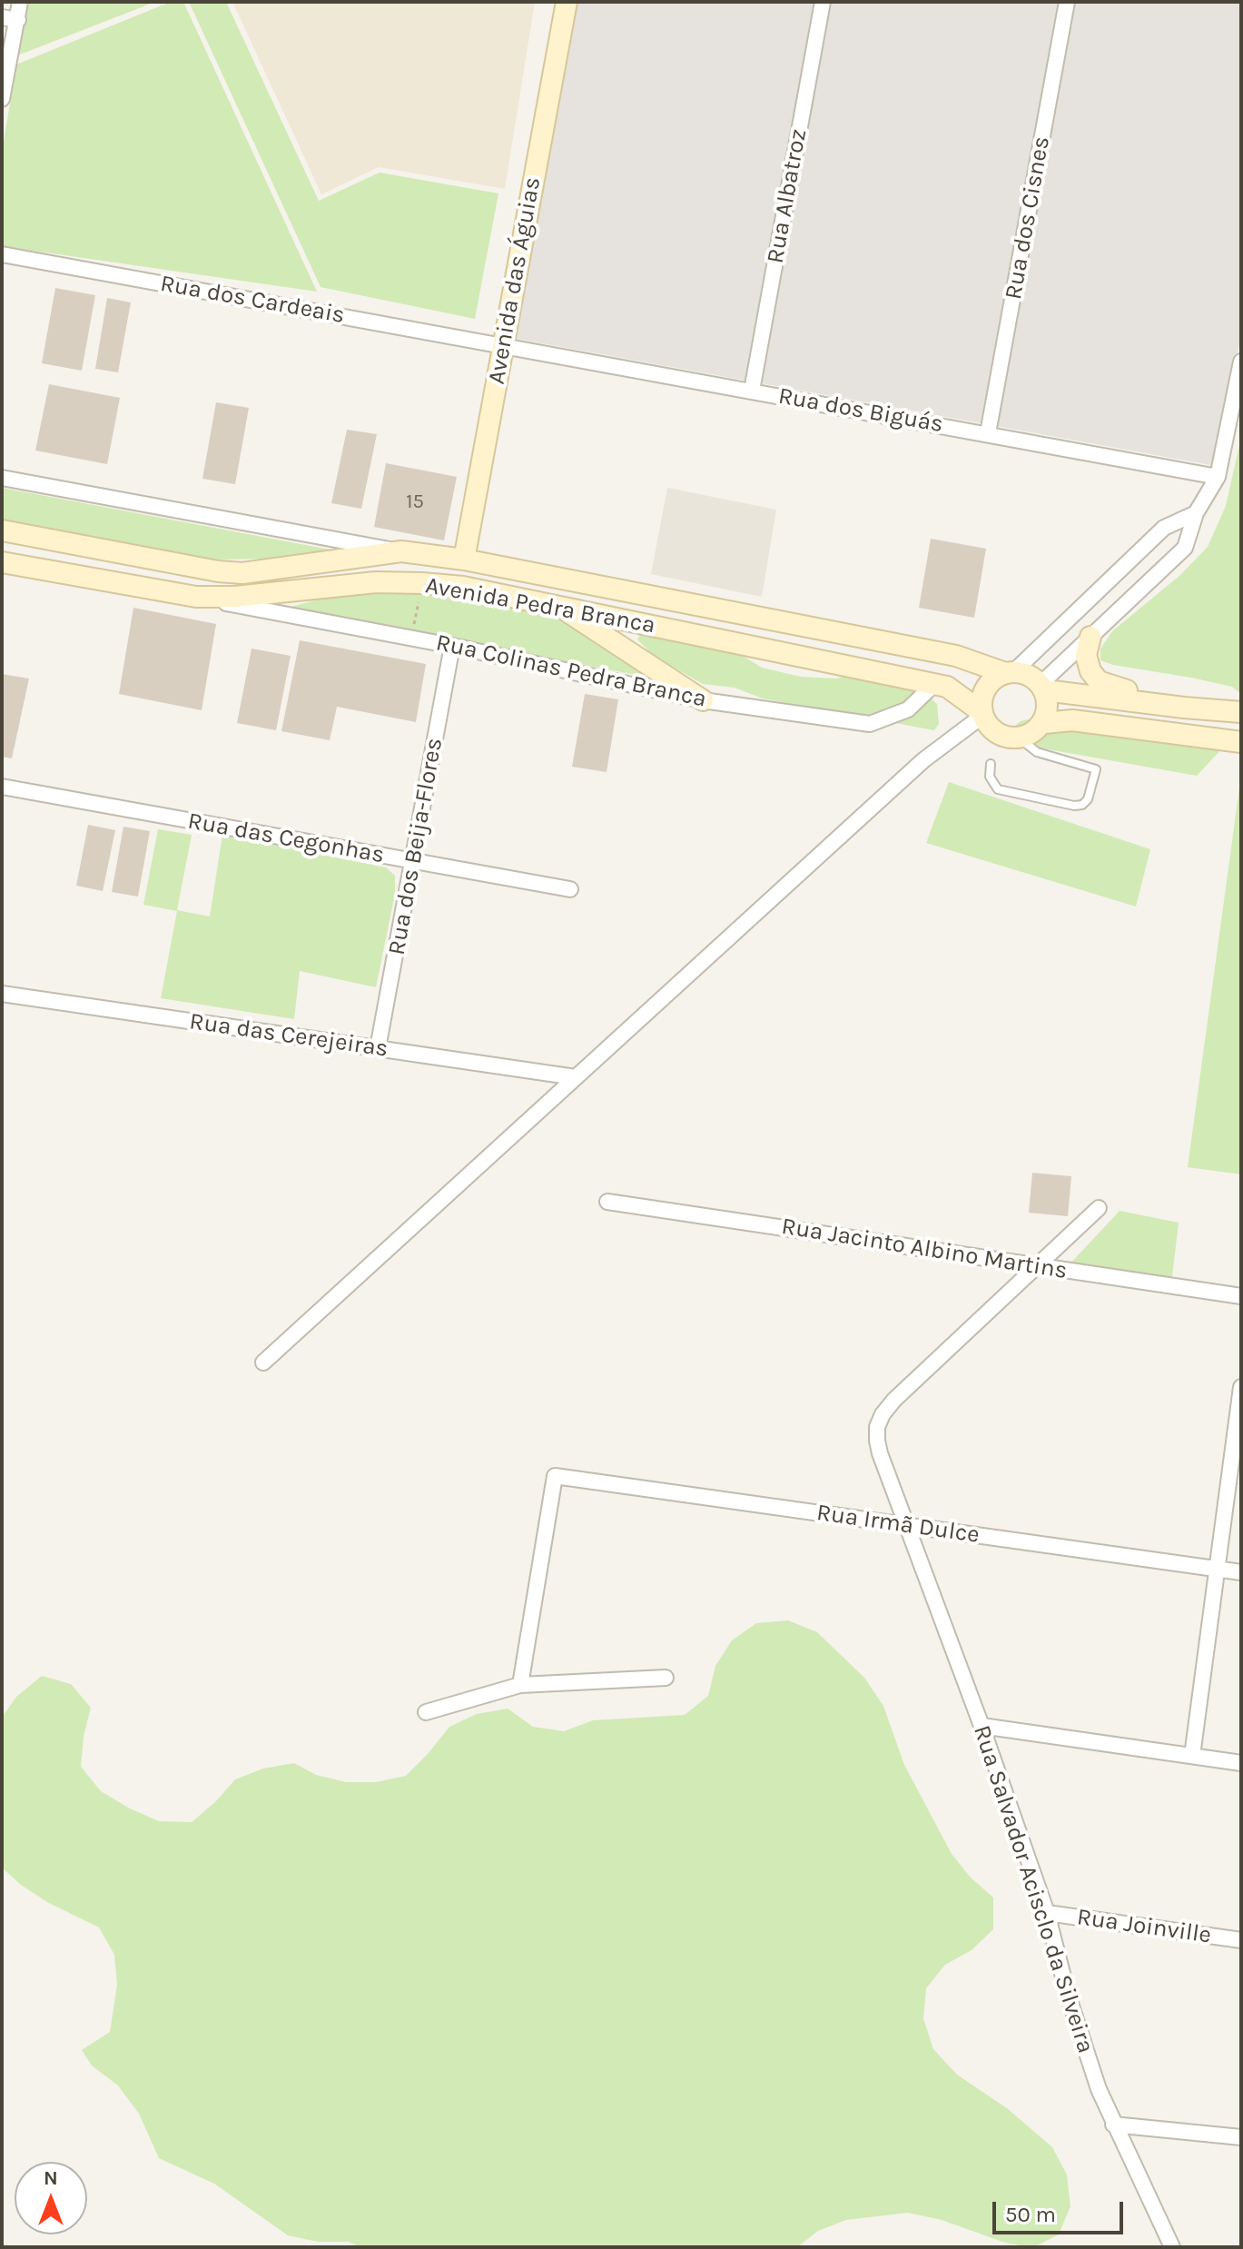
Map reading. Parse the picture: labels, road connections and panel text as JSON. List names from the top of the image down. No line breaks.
{"streets":{"main road":["Avenida das Águias","Avenida Pedra Branca"],"street":["Rua Albatroz","Rua dos Cisnes","Rua dos Cardeais","Rua dos Biguás","Rua Colinas Pedra Branca","Rua das Cegonhas","Rua dos Beija-Flores","Rua das Cerejeiras","Rua Jacinto Albino Martins","Rua Irmã Dulce","Rua Salvador Acisclo da Silveira","Rua Joinville"]},"crossings":[["Rua Albatroz","Rua dos Biguás"],["Rua dos Cisnes","Rua dos Biguás"],["Avenida das Águias","Rua dos Cardeais"],["Avenida das Águias","Rua dos Biguás"],["Avenida das Águias","Avenida Pedra Branca"],["Rua dos Cardeais","Rua dos Biguás"],["Avenida Pedra Branca","Rua Colinas Pedra Branca"],["Rua Colinas Pedra Branca","Rua dos Beija-Flores"],["Rua das Cegonhas","Rua dos Beija-Flores"],["Rua dos Beija-Flores","Rua das Cerejeiras"],["Rua Jacinto Albino Martins","Rua Salvador Acisclo da Silveira"],["Rua Irmã Dulce","Rua Salvador Acisclo da Silveira"],["Rua Salvador Acisclo da Silveira","Rua Joinville"]],"house_numbers":["15"],"scale_bar":"50 m","north":"top"}
